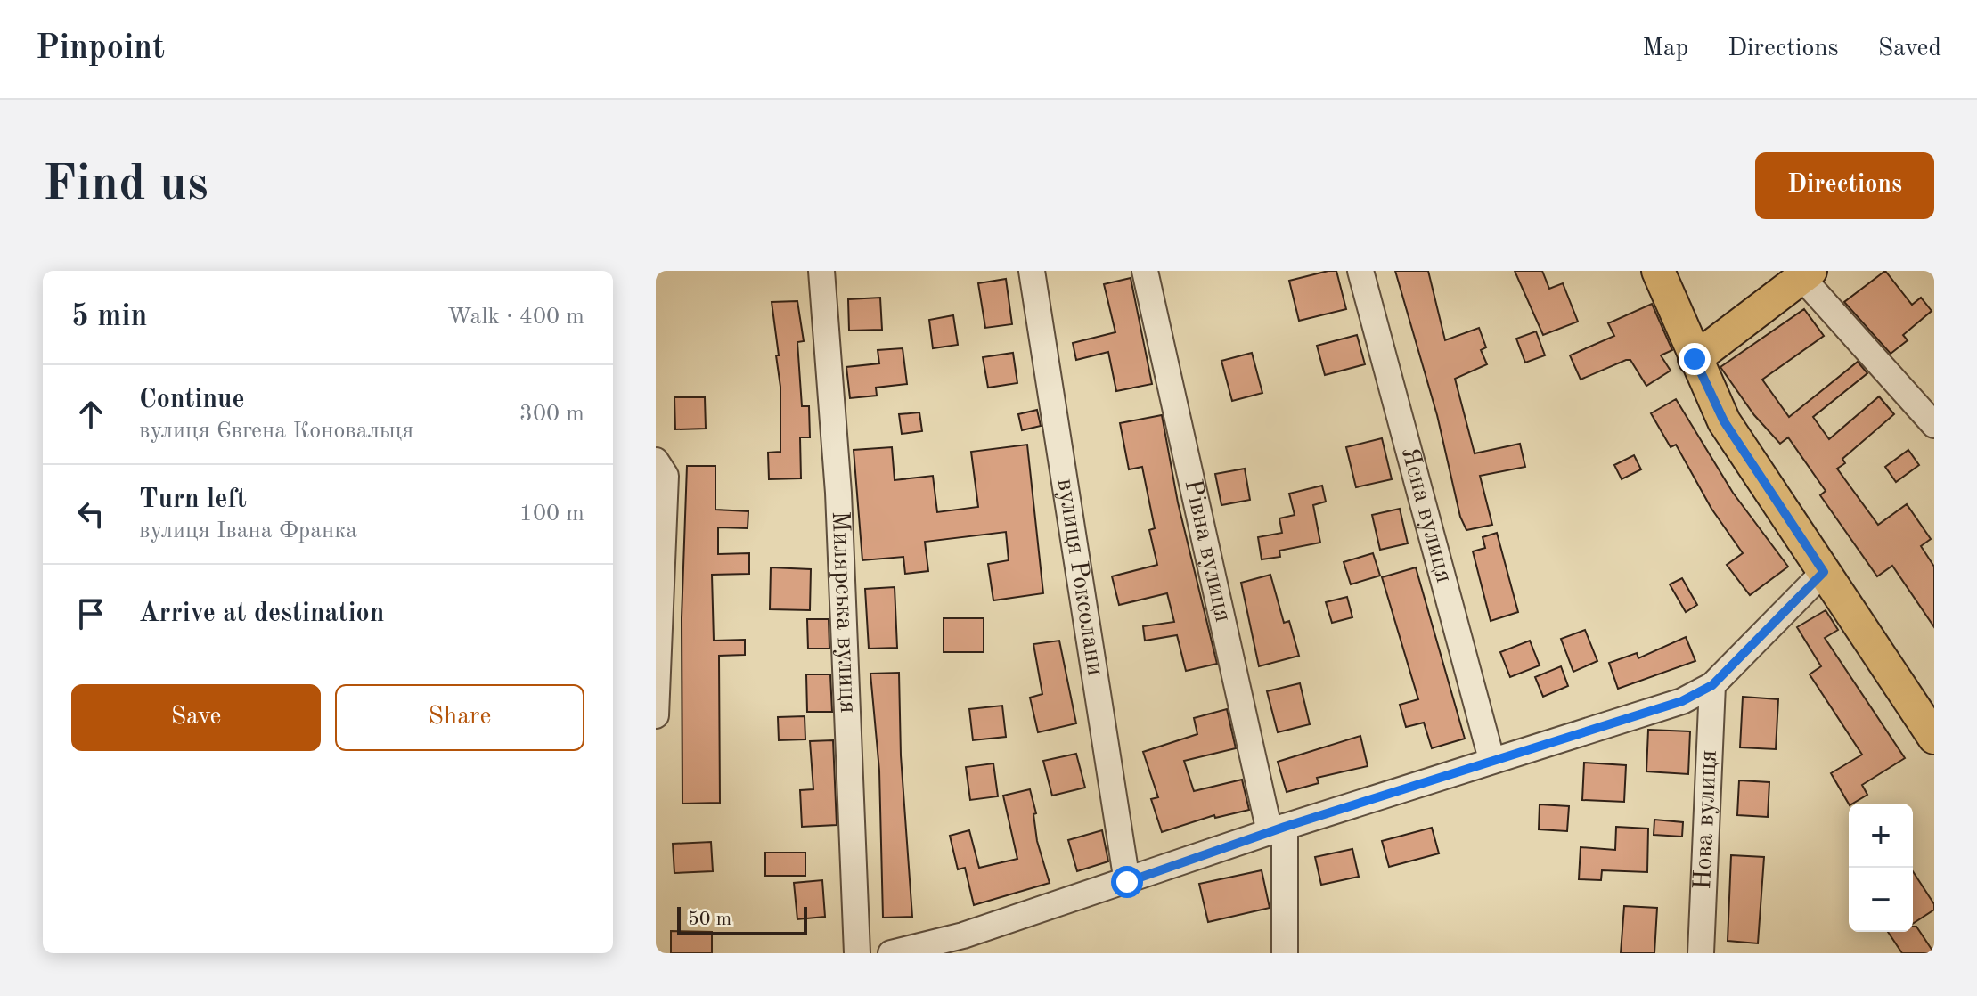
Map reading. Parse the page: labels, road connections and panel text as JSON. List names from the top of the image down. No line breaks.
{"streets":{"street":["Ясна вулиця","Рівна вулиця","вулиця Роксолани","Милярська вулиця","Нова вулиця"]},"scale_bar":"50 m","page":{"header":"Pinpoint","nav":["Map","Directions","Saved"],"buttons":["Directions",["Save","Share"]],"title":"Find us","heading":["5 min","Walk · 400 m"],"list":[["Continue","вулиця Євгена Коновальця","300 m"],["Turn left","вулиця Івана Франка","100 m"],"Arrive at destination"],"map_buttons":["+","−"],"scale":"50 m"}}
